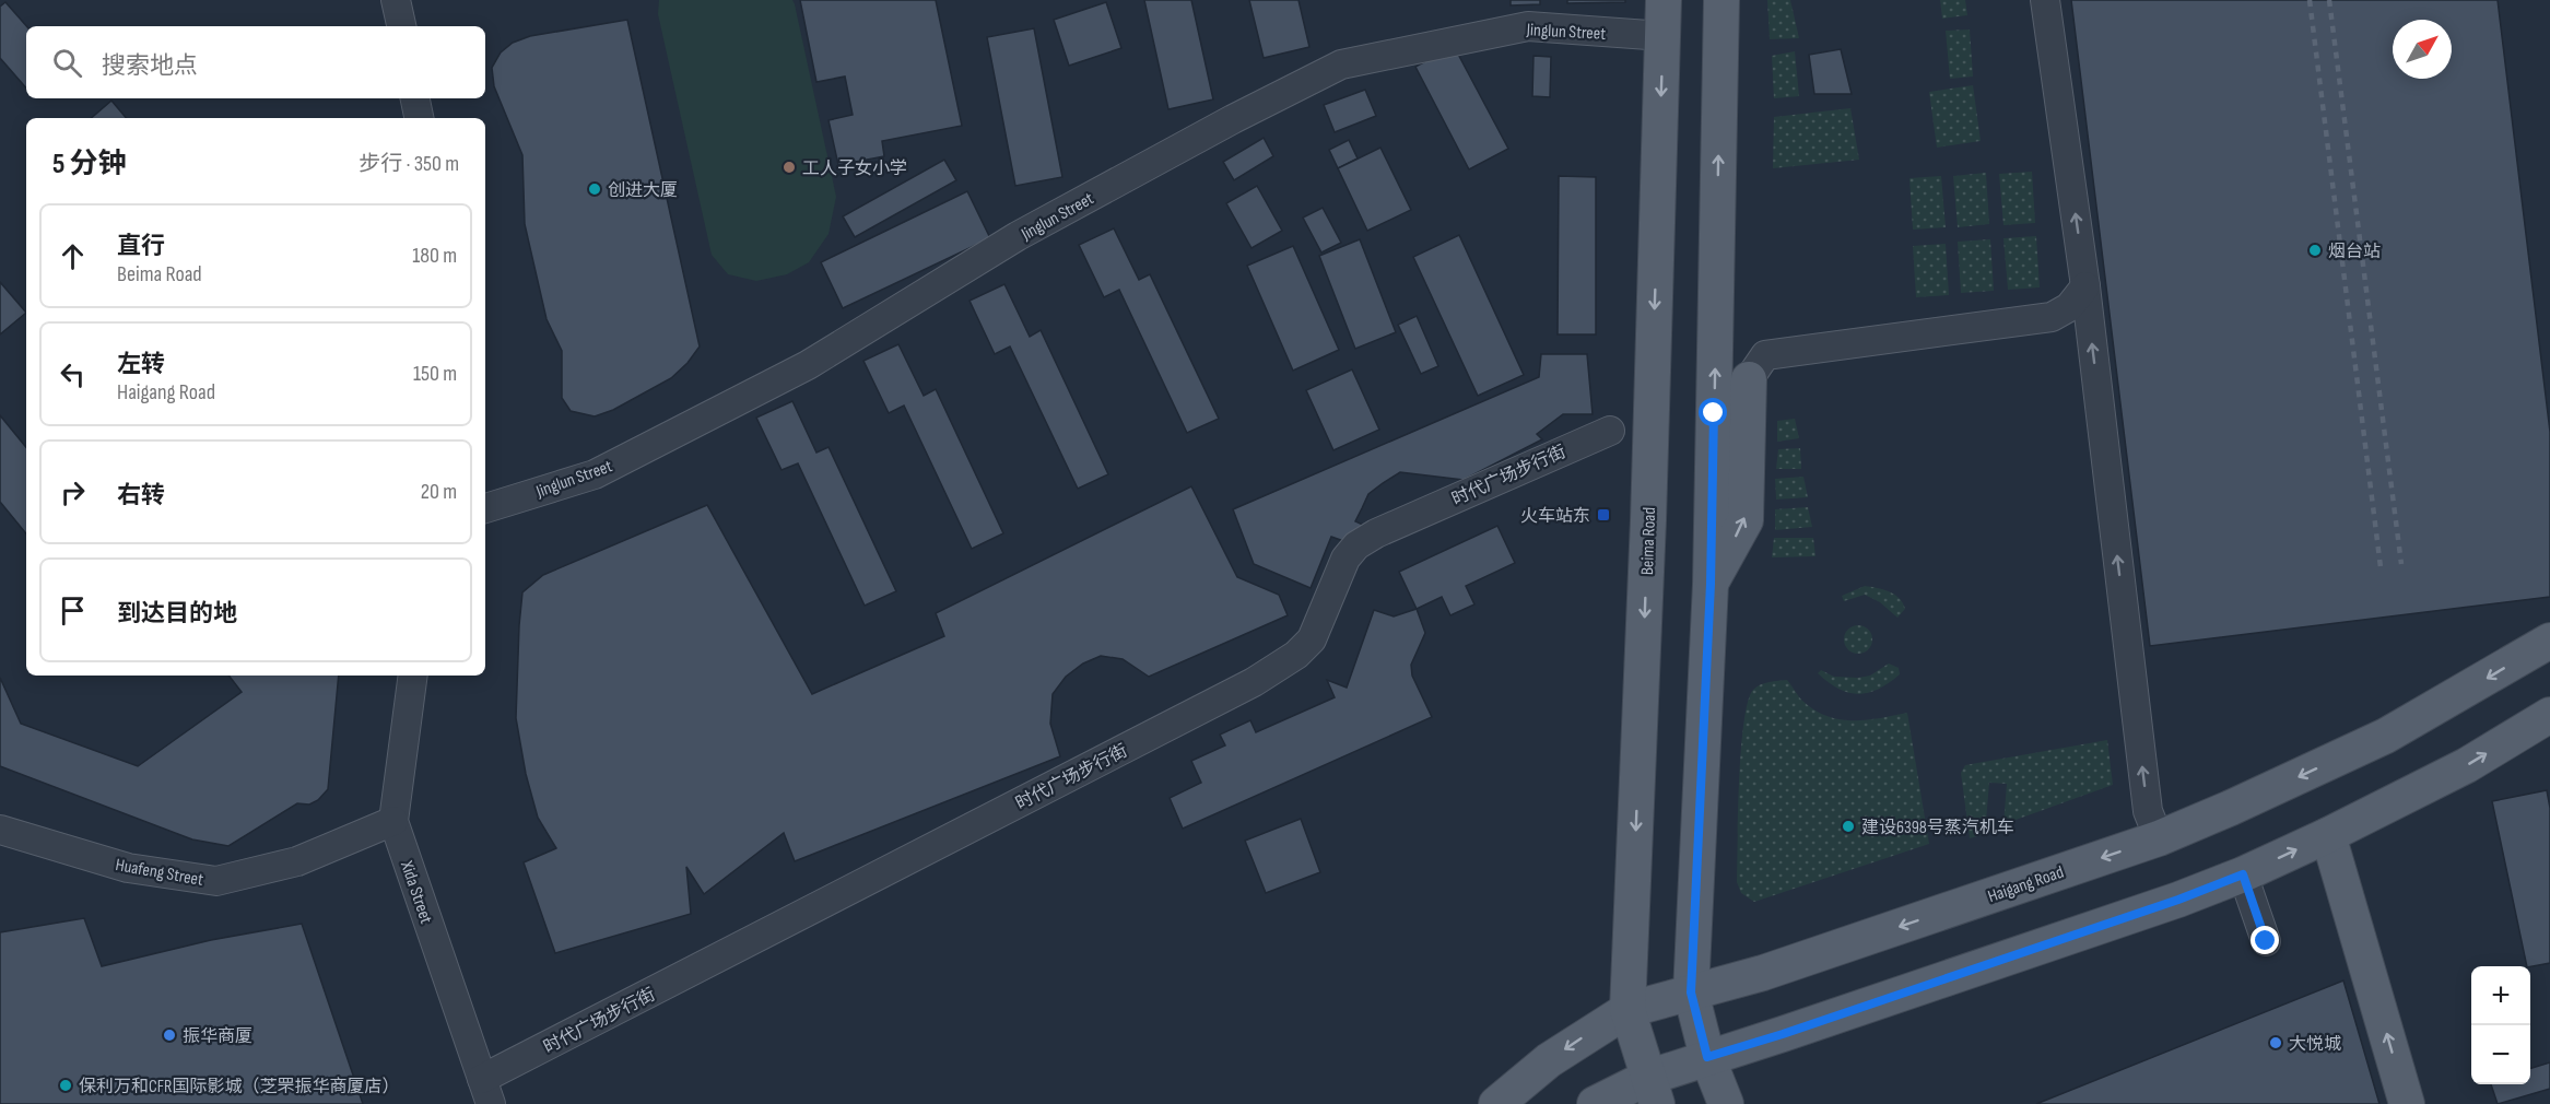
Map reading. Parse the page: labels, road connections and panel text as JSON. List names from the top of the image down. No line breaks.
{"streets":{"main road":["Beima Road","Haigang Road"],"street":["Jinglun Street","时代广场步行街","Huafeng Street","Xida Street"]},"crossings":[["Jinglun Street","Beima Road"],["时代广场步行街","Xida Street"],["Beima Road","Haigang Road"],["Huafeng Street","Xida Street"]],"places":{"other":["工人子女小学","创进大厦","烟台站","建设6398号蒸汽机车","振华商厦","大悦城","保利万和CFR国际影城（芝罘振华商厦店）"],"transit":["火车站东"]},"north":"top right","page":{"search":"搜索地点","heading":["5 分钟","步行 · 350 m"],"list":[["直行","Beima Road","180 m"],["左转","Haigang Road","150 m"],["右转","20 m"],"到达目的地"],"map_buttons":["+","−"]}}
